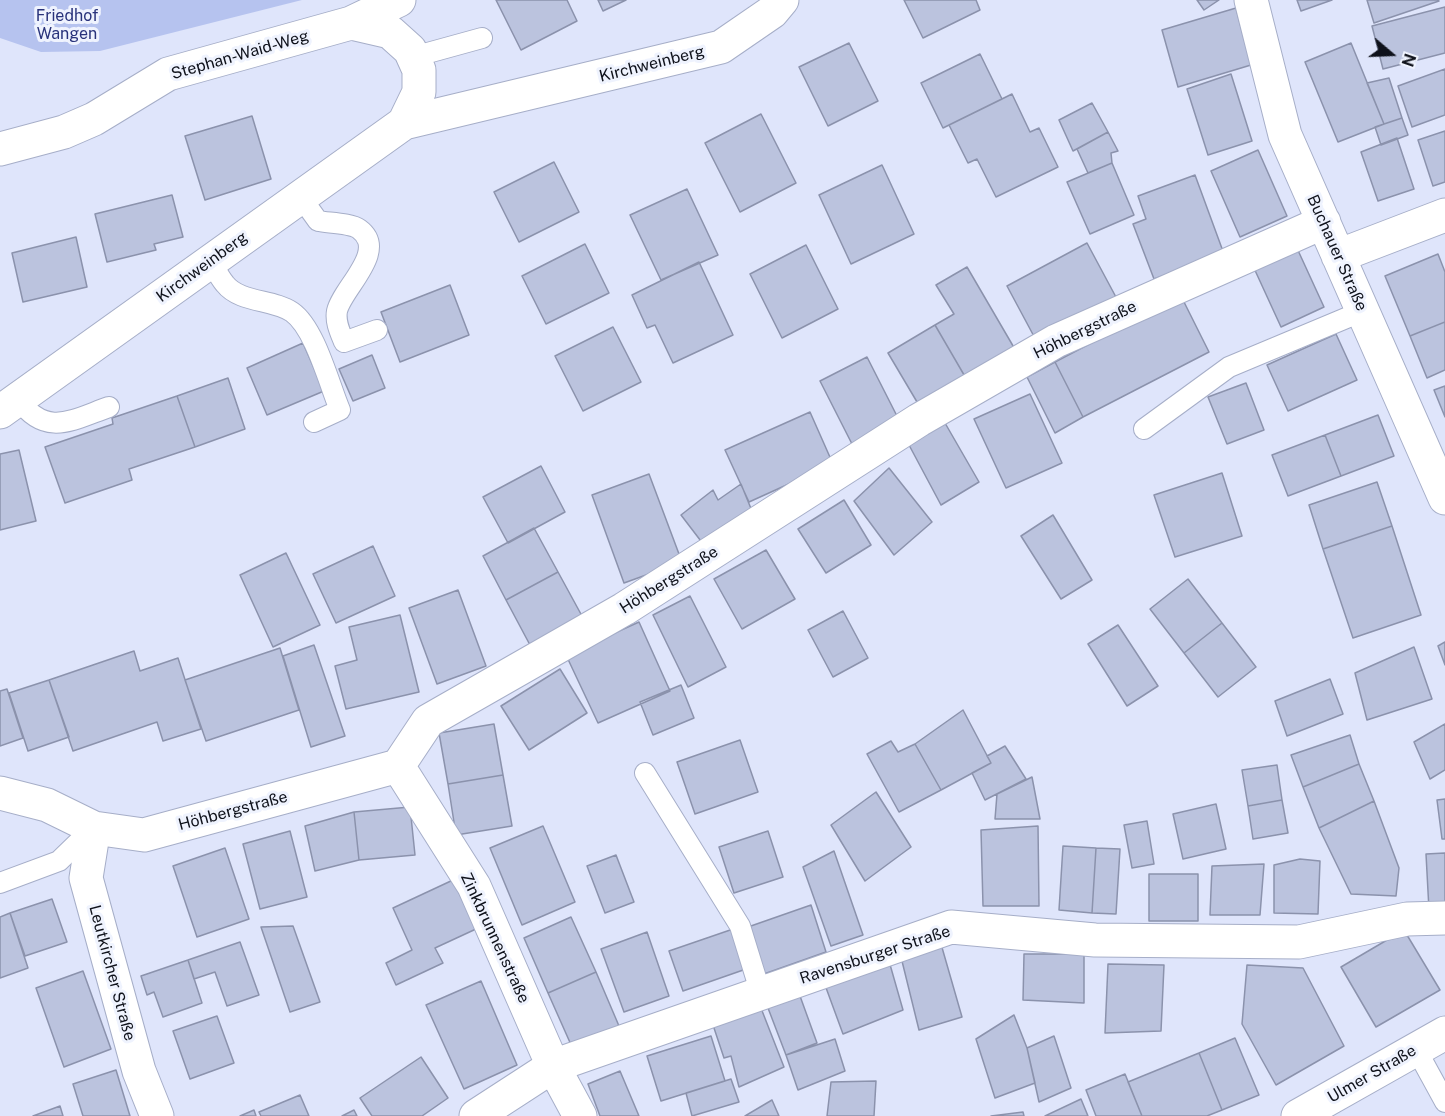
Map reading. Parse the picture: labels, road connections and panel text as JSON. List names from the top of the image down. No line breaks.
{"streets":{"street":["Stephan-Waid-Weg","Kirchweinberg","Buchauer Straße","Höhbergstraße","Zinkbrunnenstraße","Ravensburger Straße","Leutkircher Straße","Ulmer Straße"]},"crossings":[["Buchauer Straße","Höhbergstraße"],["Höhbergstraße","Zinkbrunnenstraße"],["Höhbergstraße","Leutkircher Straße"],["Zinkbrunnenstraße","Ravensburger Straße"]],"parks":["Friedhof Wangen"],"north":"right"}
